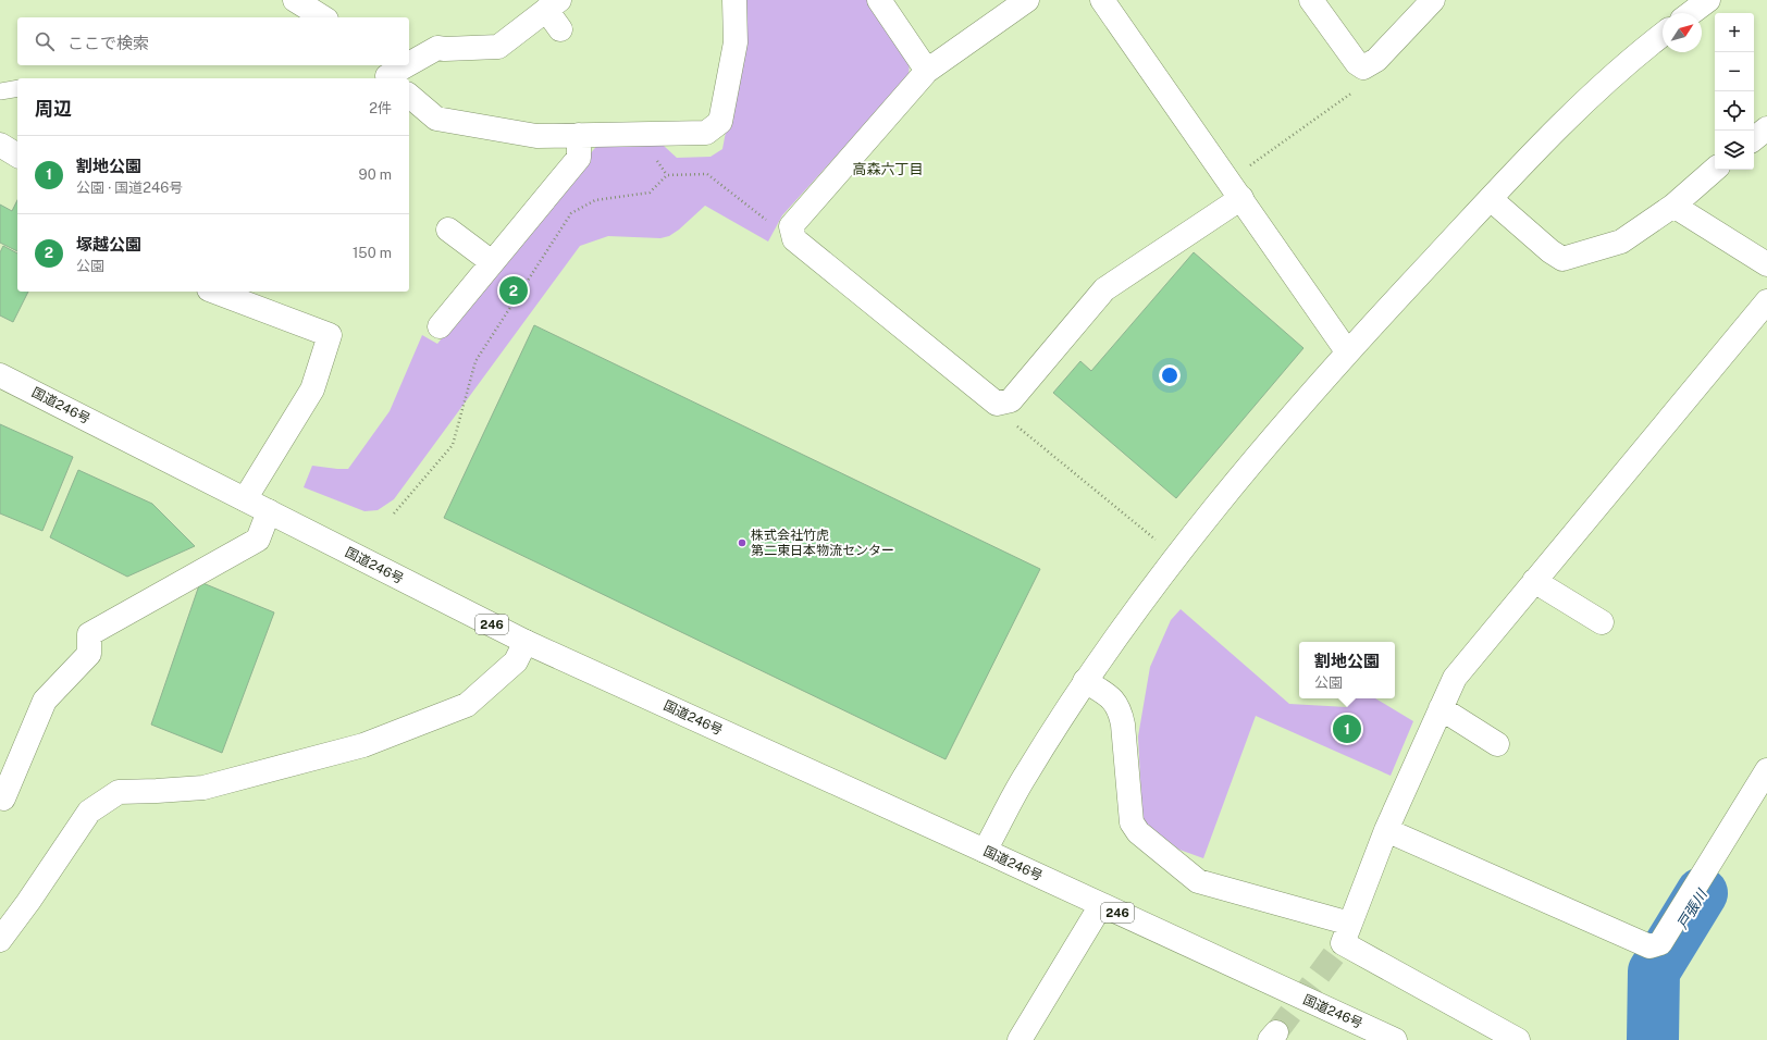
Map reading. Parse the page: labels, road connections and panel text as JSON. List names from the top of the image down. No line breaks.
{"streets":{"main road":["国道246号","246"]},"districts":["高森六丁目"],"water":["戸張川"],"places":["株式会社竹虎 第二東日本物流センター"],"north":"top right","page":{"map_buttons":["+","−"],"search":"ここで検索","heading":["周辺","2件"],"list":[{"mark":"1","name":"割地公園","note":"公園 · 国道246号","value":"90 m"},{"mark":"2","name":"塚越公園","note":"公園","value":"150 m"}],"pins":["2","1"],"popup":["割地公園","公園"]}}
